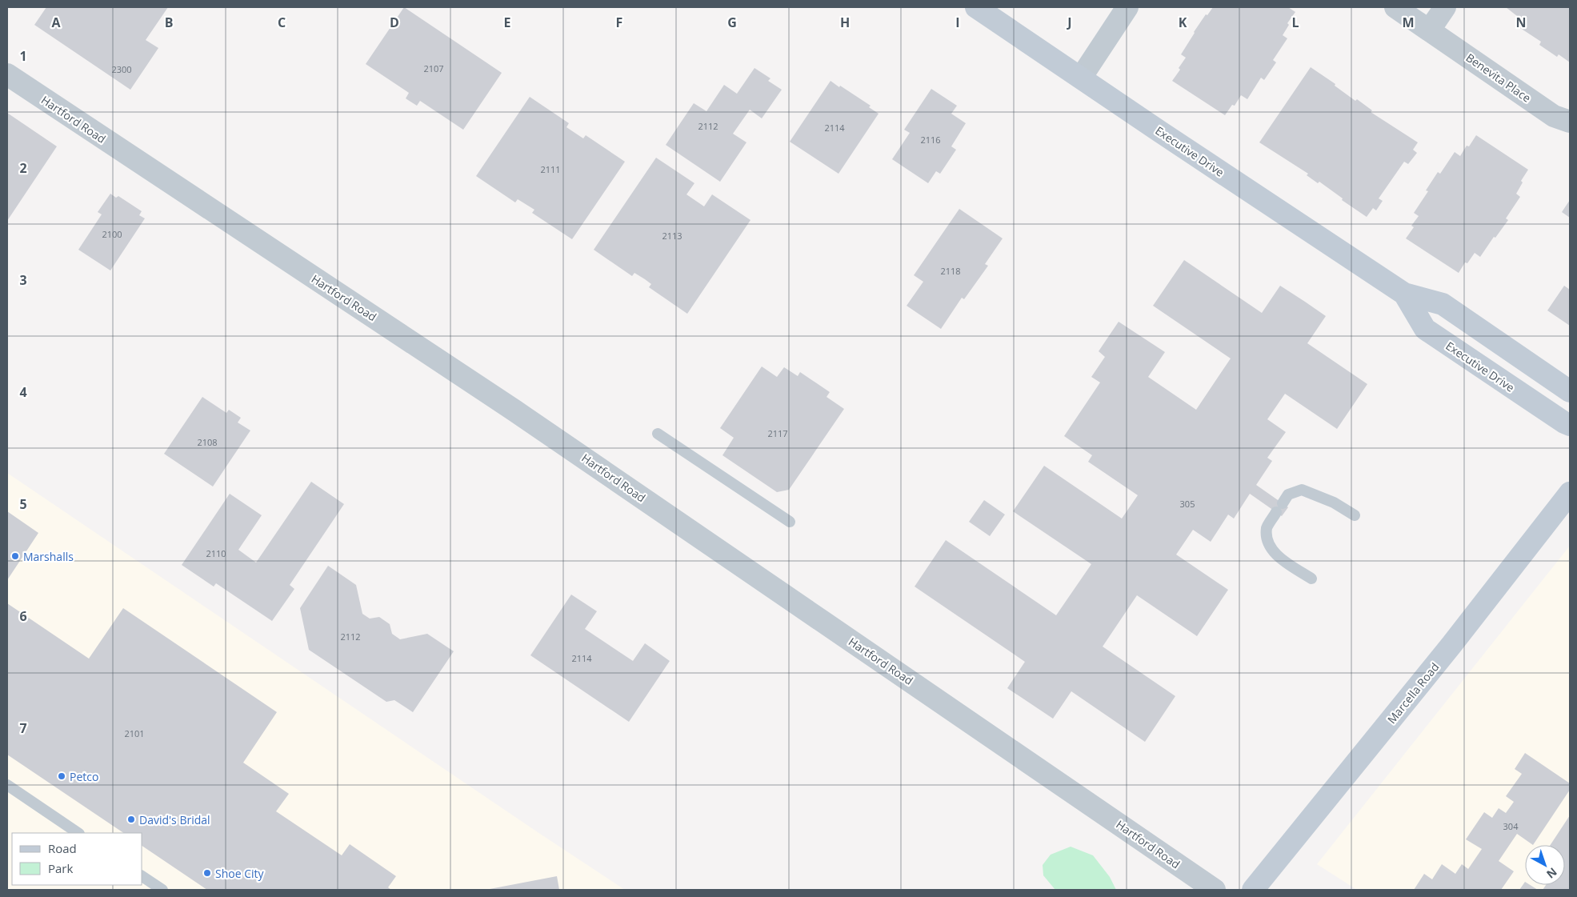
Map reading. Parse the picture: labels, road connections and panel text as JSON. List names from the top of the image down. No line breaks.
{"streets":{"street":["Benevita Place","Hartford Road","Executive Drive","Marcella Road"]},"places":["Marshalls","Petco","David's Bridal","Shoe City"],"house_numbers":["2107","2300","2112","2114","2116","2111","2100","2113","2118","2117","2108","305","2110","2112","2114","2101","304"],"legend":["Road","Park"],"north":"bottom right","grid":{"columns":["A","B","C","D","E","F","G","H","I","J","K","L","M","N"],"rows":["1","2","3","4","5","6","7"]}}
